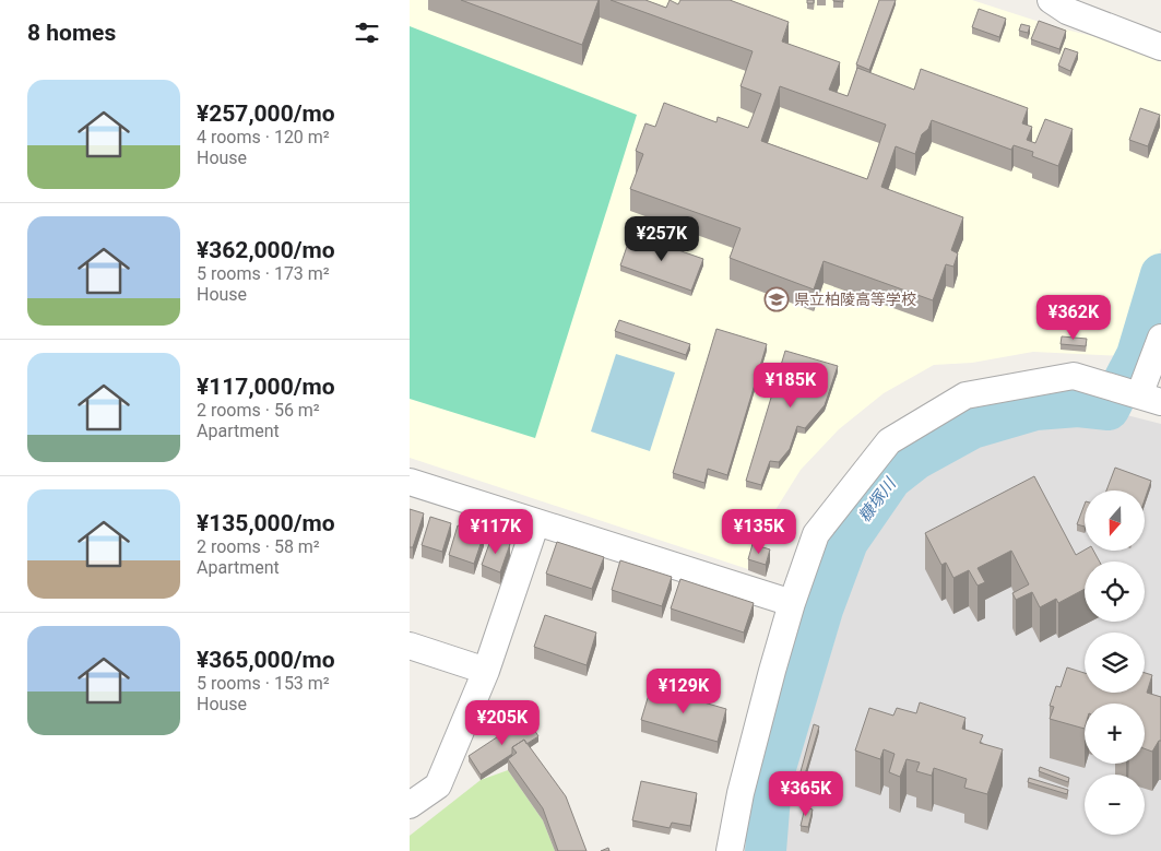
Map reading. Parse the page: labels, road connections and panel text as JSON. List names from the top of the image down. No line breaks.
{"water":["糠塚川"],"places":{"school or university":["県立柏陵高等学校"]},"north":"bottom","page":{"heading":"8 homes","list":[{"name":"¥257,000/mo","note":"4 rooms · 120 m² · House"},{"name":"¥362,000/mo","note":"5 rooms · 173 m² · House"},{"name":"¥117,000/mo","note":"2 rooms · 56 m² · Apartment"},{"name":"¥135,000/mo","note":"2 rooms · 58 m² · Apartment"},{"name":"¥365,000/mo","note":"5 rooms · 153 m² · House"}],"price":["¥257K","¥362K","¥185K","¥117K","¥135K","¥129K","¥205K","¥365K"],"map_buttons":["+","−"]}}
